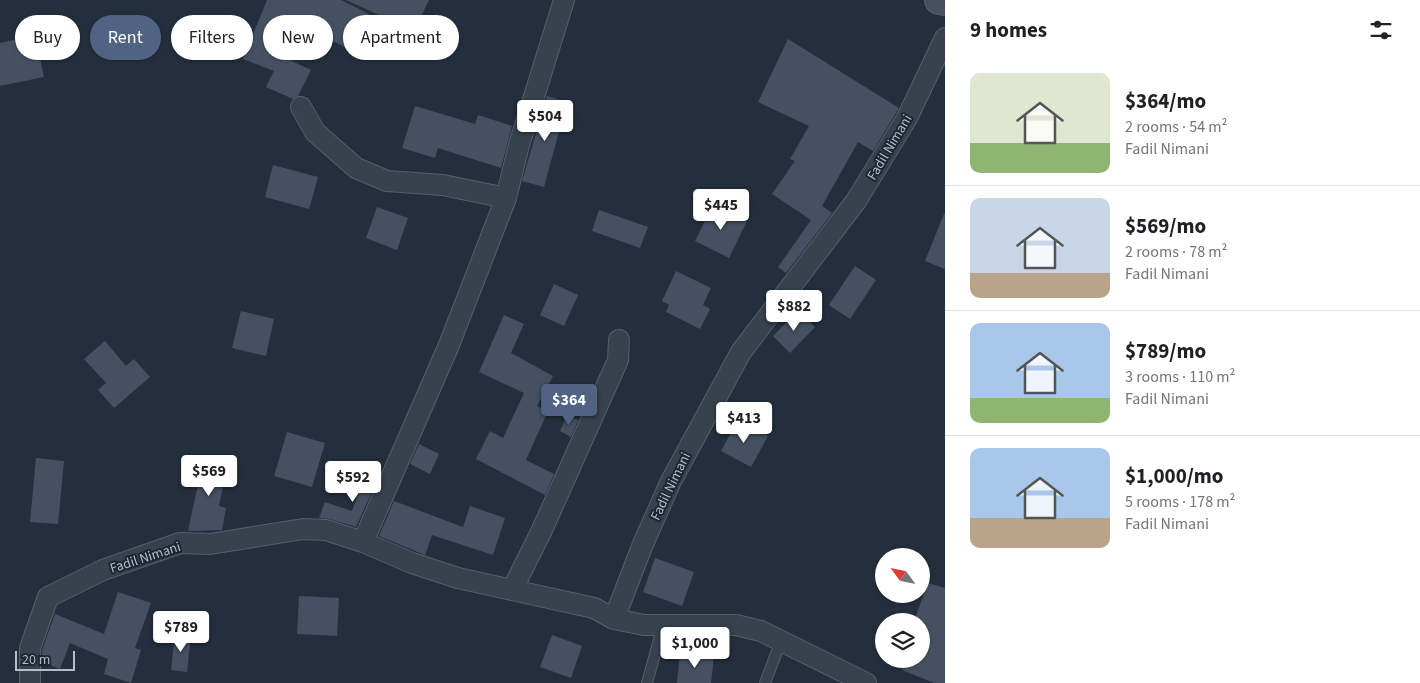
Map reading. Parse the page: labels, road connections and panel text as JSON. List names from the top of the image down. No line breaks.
{"streets":{"street":["Fadil Nimani"]},"scale_bar":"20 m","north":"top left","page":{"heading":"9 homes","chip":["Buy","Rent","Filters","New","Apartment"],"list":[{"name":"$364/mo","note":"2 rooms · 54 m² · Fadil Nimani"},{"name":"$569/mo","note":"2 rooms · 78 m² · Fadil Nimani"},{"name":"$789/mo","note":"3 rooms · 110 m² · Fadil Nimani"},{"name":"$1,000/mo","note":"5 rooms · 178 m² · Fadil Nimani"}],"price":["$504","$445","$882","$364","$413","$569","$592","$789","$1,000"],"scale":"20 m"}}
